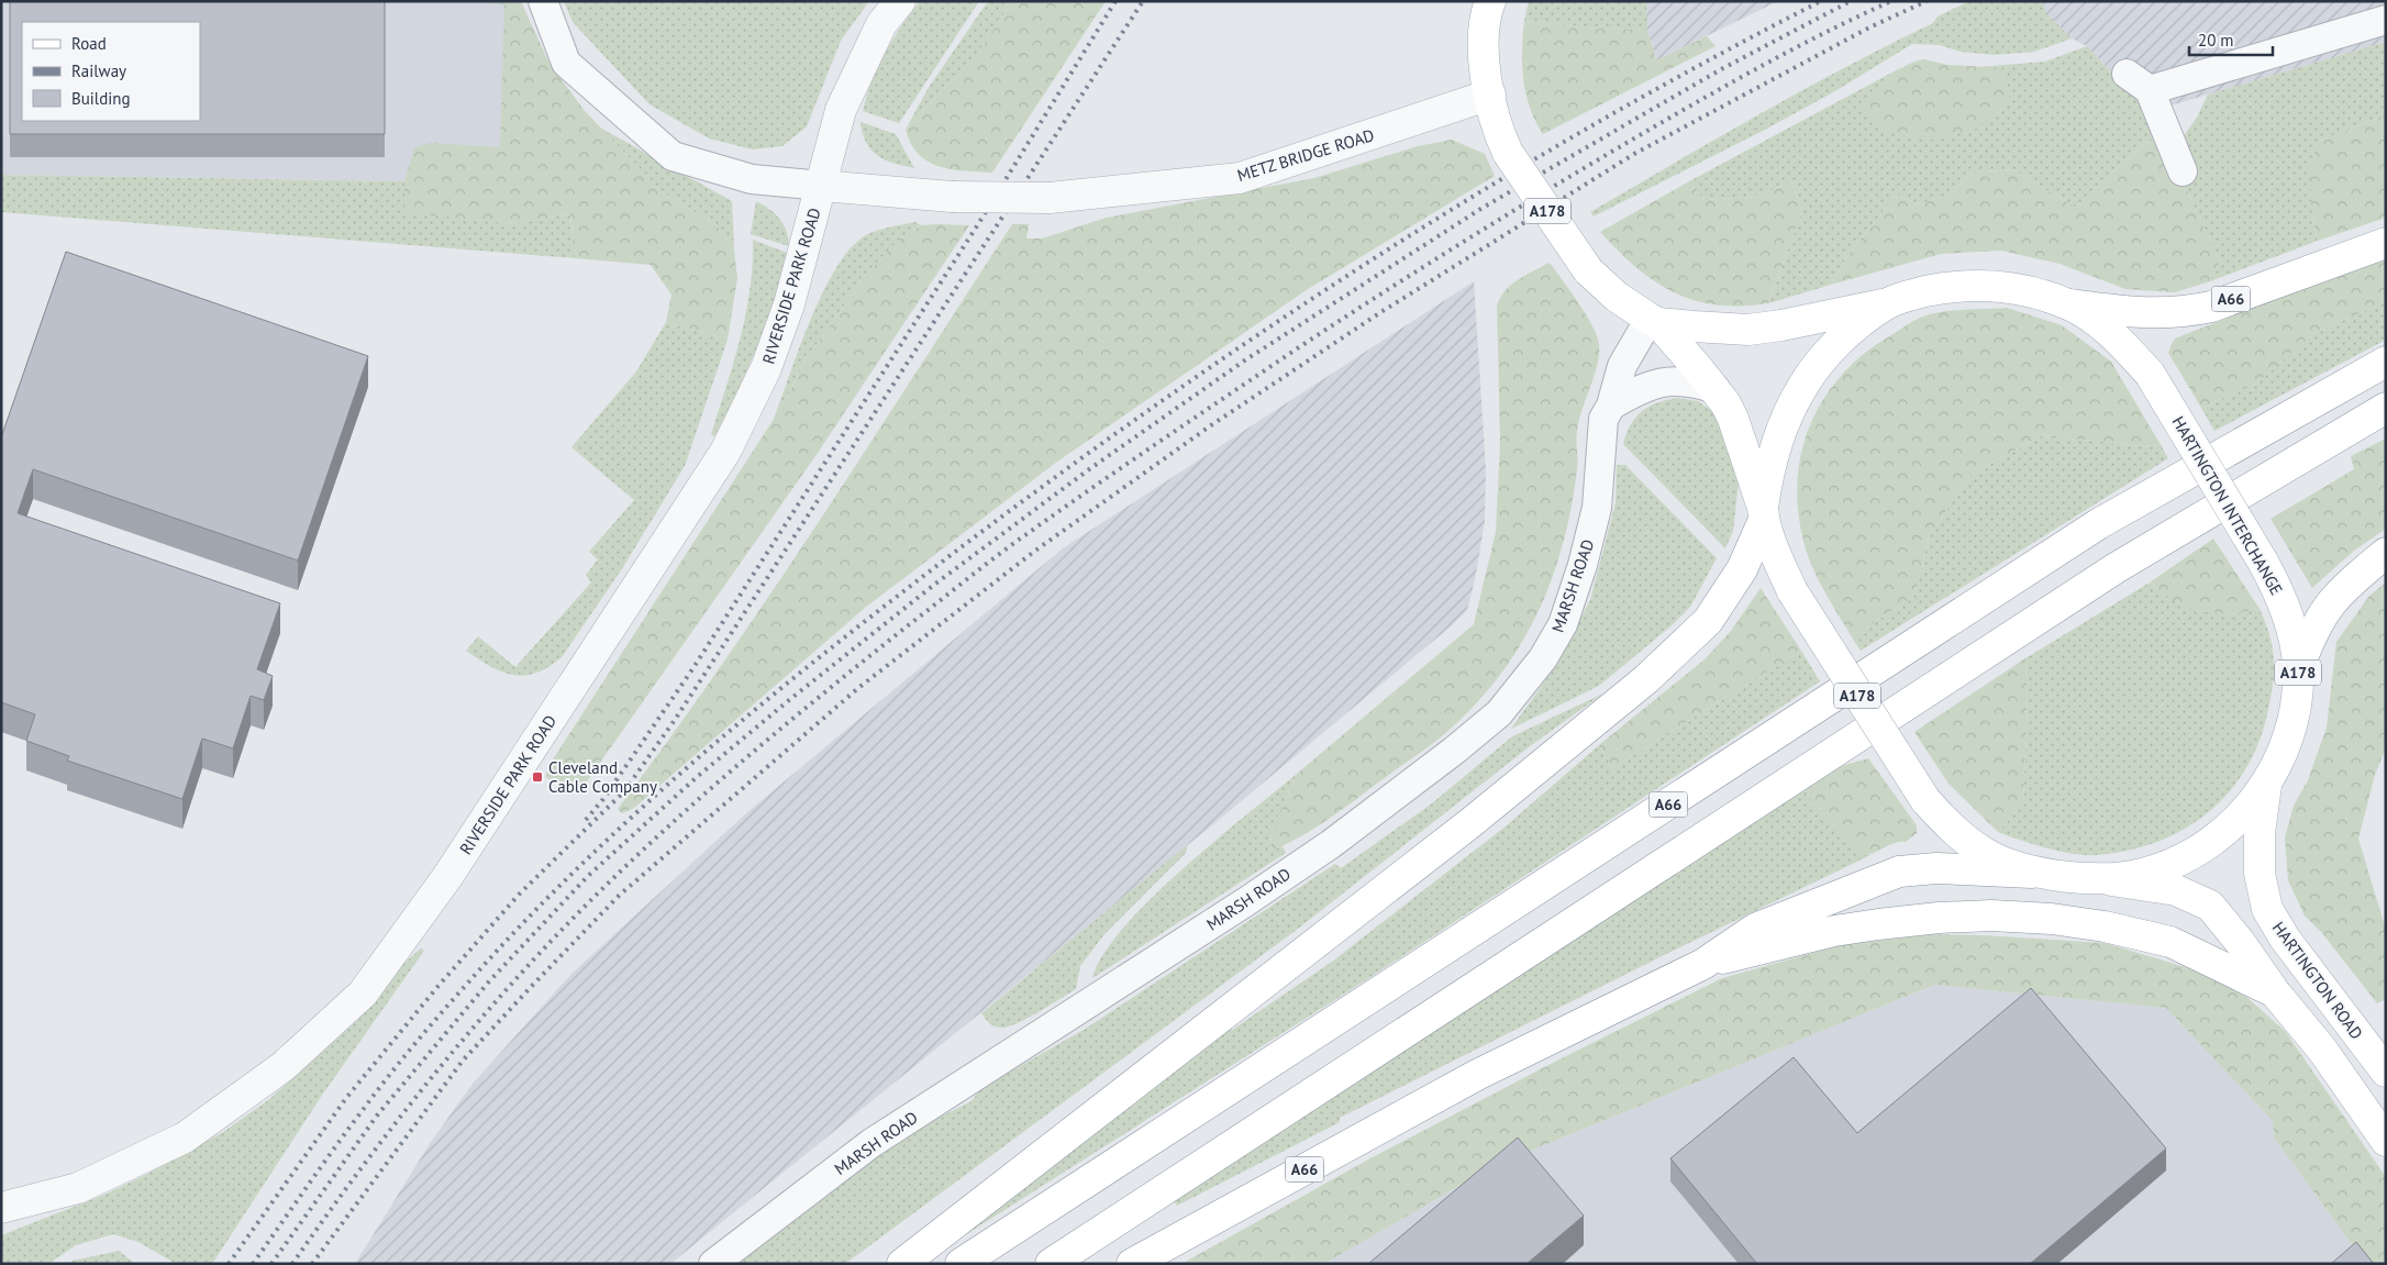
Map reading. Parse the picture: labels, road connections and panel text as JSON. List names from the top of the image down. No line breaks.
{"streets":{"main road":["A178","A66","HARTINGTON INTERCHANGE","HARTINGTON ROAD"],"street":["METZ BRIDGE ROAD","RIVERSIDE PARK ROAD","MARSH ROAD"]},"crossings":[["METZ BRIDGE ROAD","A178"],["METZ BRIDGE ROAD","RIVERSIDE PARK ROAD"],["A178","HARTINGTON INTERCHANGE"],["A178","MARSH ROAD"],["A66","HARTINGTON INTERCHANGE"],["HARTINGTON INTERCHANGE","HARTINGTON ROAD"]],"places":{"transit":["Cleveland Cable Company"]},"legend":["Road","Railway","Building"],"scale_bar":"20 m"}
